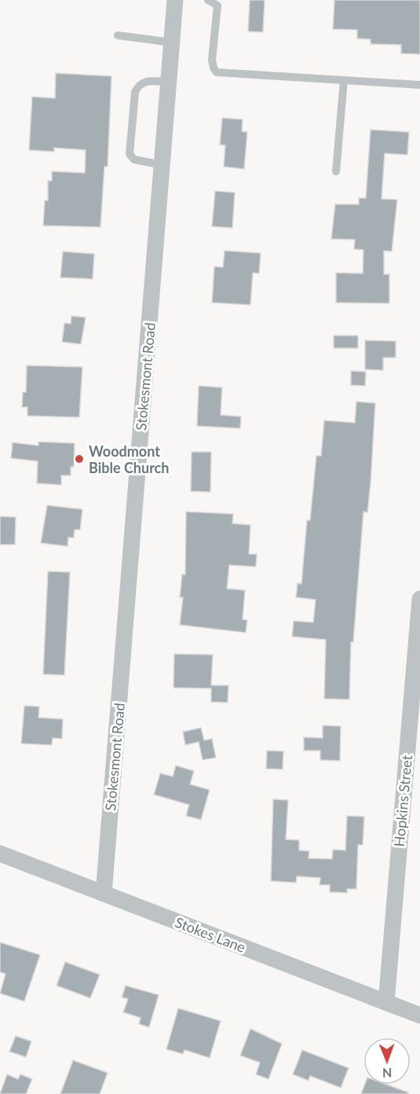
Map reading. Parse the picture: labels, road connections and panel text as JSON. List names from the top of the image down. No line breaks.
{"streets":{"street":["Stokesmont Road","Hopkins Street","Stokes Lane"]},"crossings":[["Stokesmont Road","Stokes Lane"],["Hopkins Street","Stokes Lane"]],"places":["Woodmont Bible Church"],"north":"bottom"}
